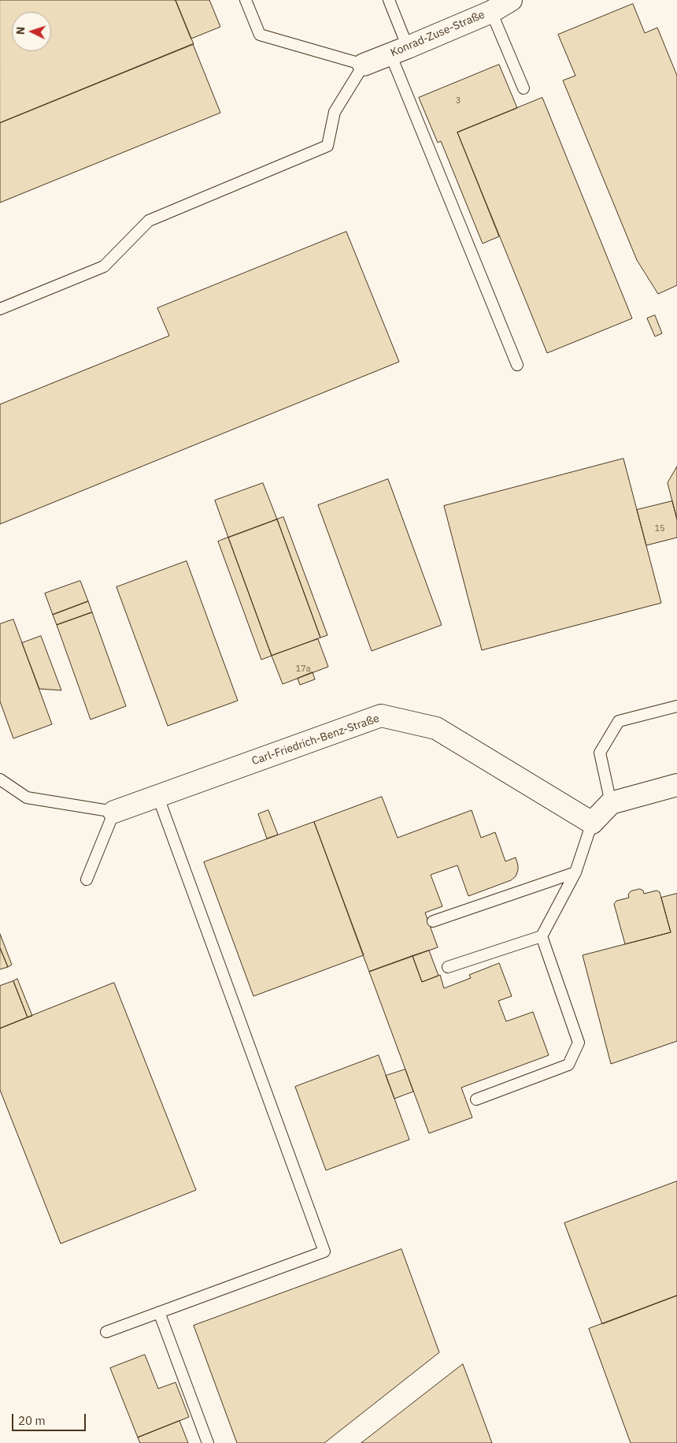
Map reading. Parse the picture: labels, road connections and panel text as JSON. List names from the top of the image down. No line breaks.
{"streets":{"street":["Konrad-Zuse-Straße","Carl-Friedrich-Benz-Straße"]},"house_numbers":["3","15","17a"],"scale_bar":"20 m","north":"left"}
